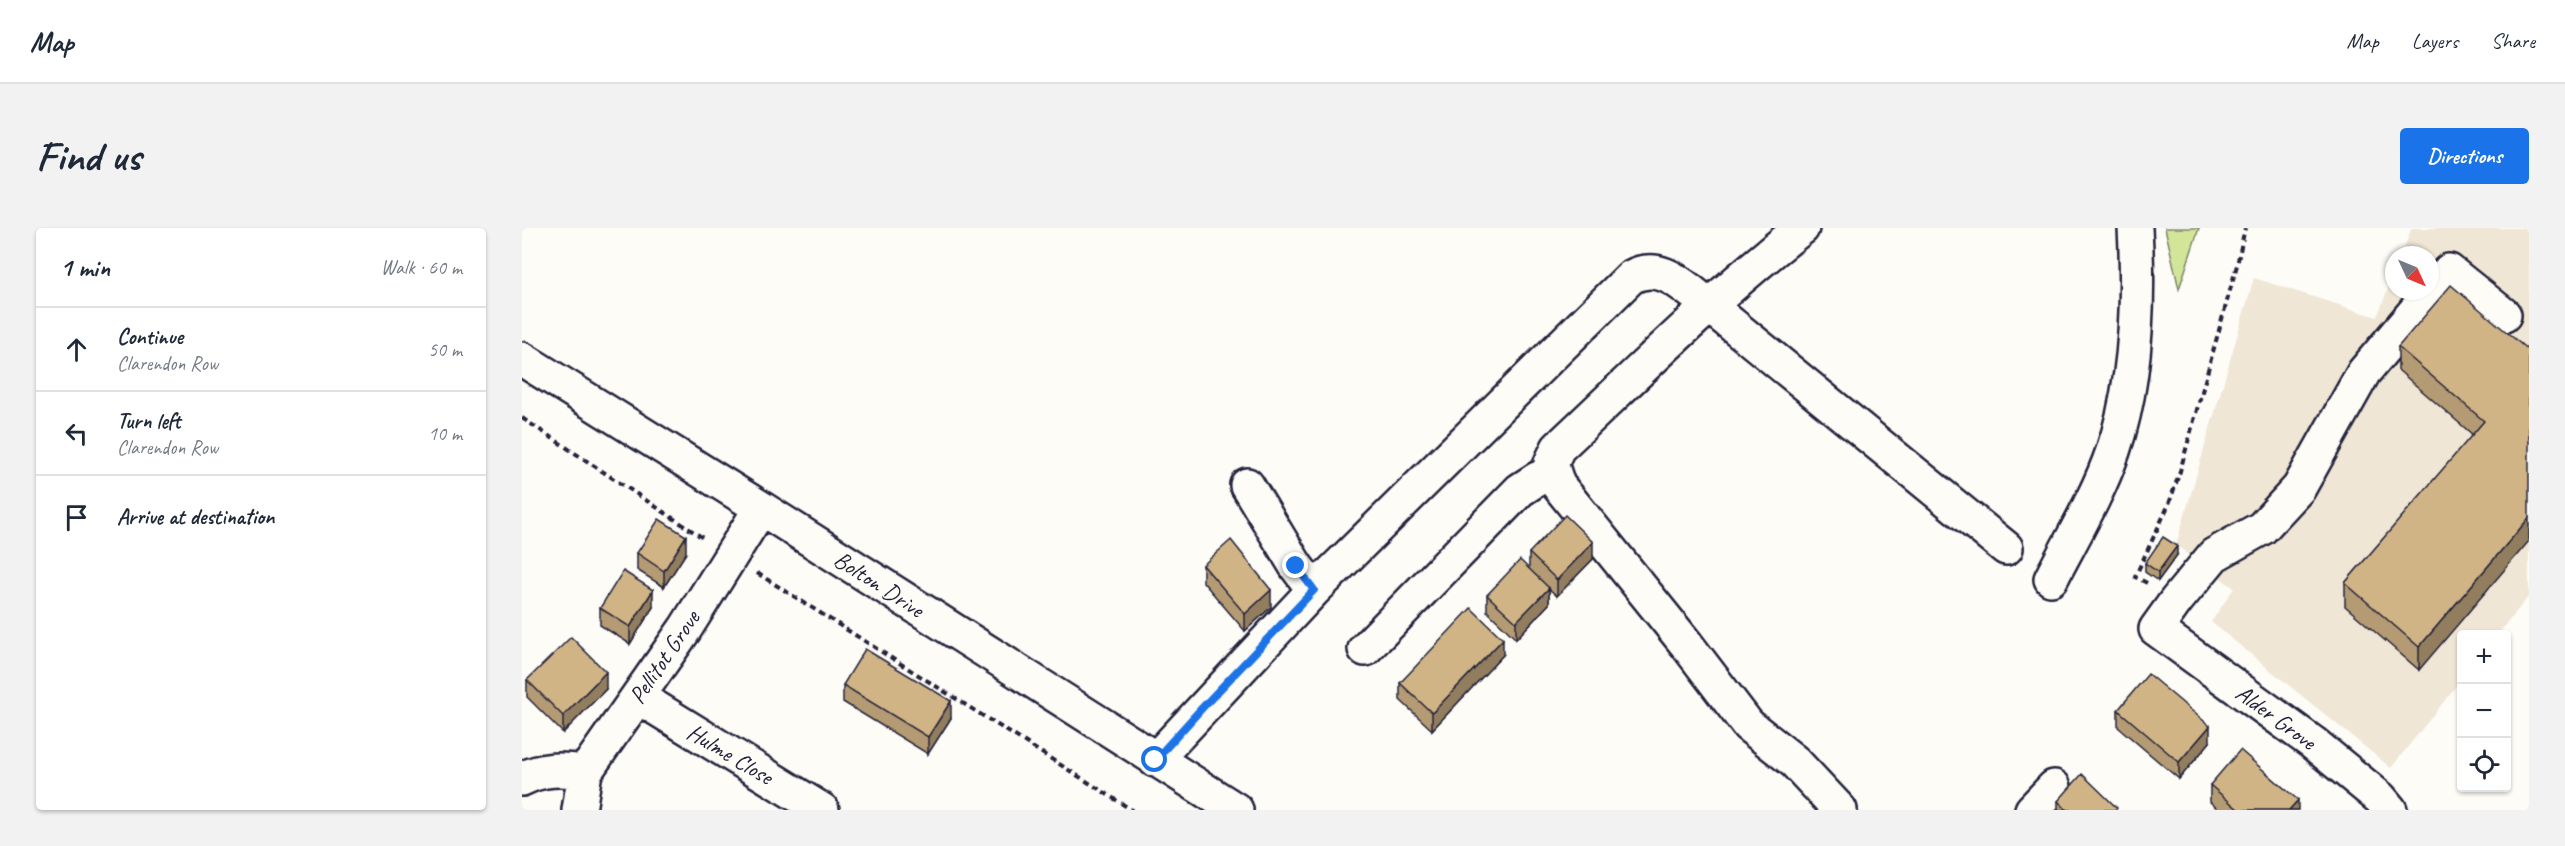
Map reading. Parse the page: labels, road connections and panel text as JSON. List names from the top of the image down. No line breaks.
{"streets":{"street":["Bolton Drive","Pellitot Grove","Alder Grove","Hulme Close"]},"crossings":[["Bolton Drive","Pellitot Grove"],["Pellitot Grove","Hulme Close"]],"north":"bottom right","page":{"header":"Map","nav":["Map","Layers","Share"],"buttons":"Directions","title":"Find us","heading":["1 min","Walk · 60 m"],"list":[["Continue","Clarendon Row","50 m"],["Turn left","Clarendon Row","10 m"],"Arrive at destination"],"map_buttons":["+","−"]}}
